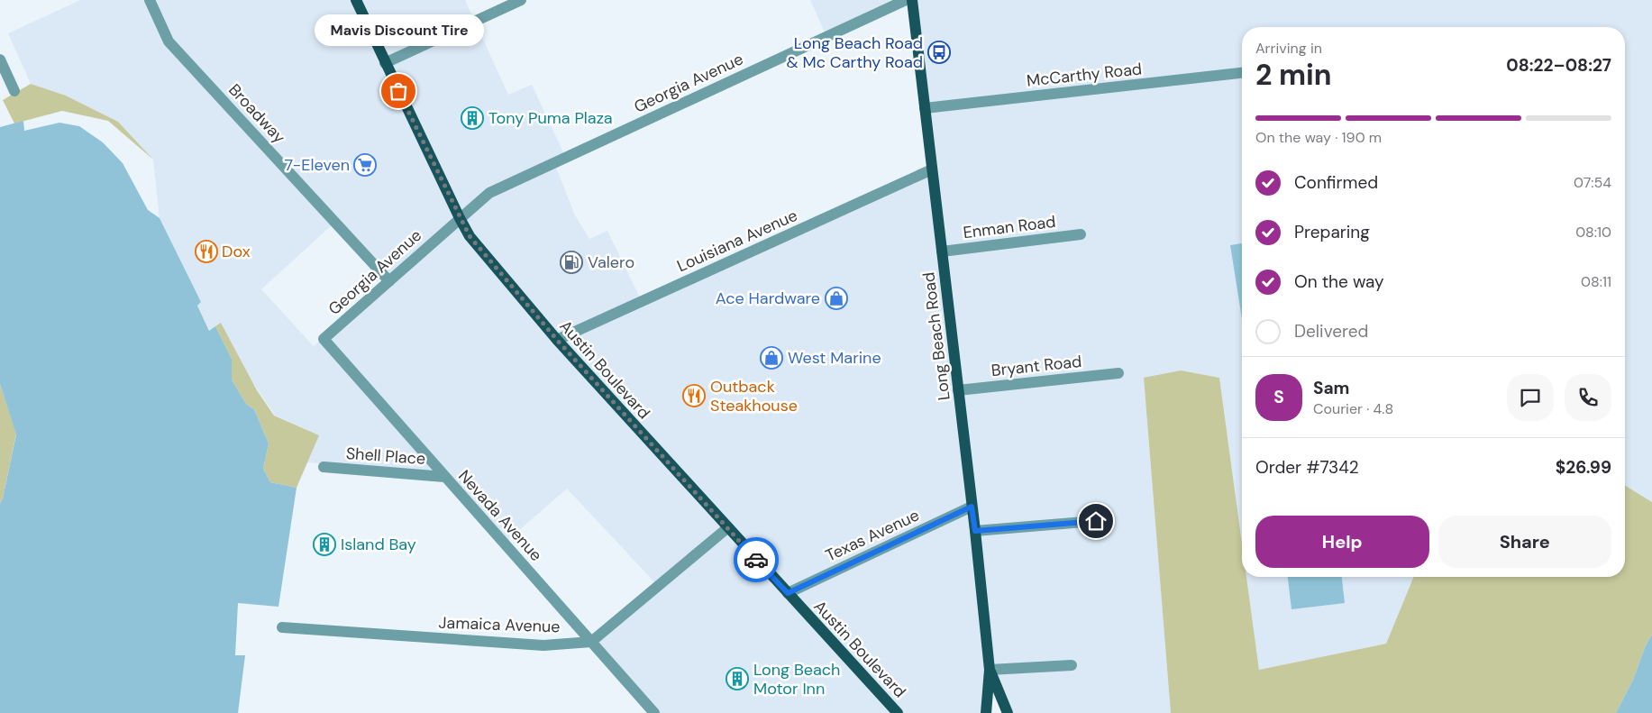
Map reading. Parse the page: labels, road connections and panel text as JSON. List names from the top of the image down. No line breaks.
{"streets":{"main road":["Long Beach Road","Austin Boulevard"],"street":["McCarthy Road","Georgia Avenue","Broadway","Enman Road","Louisiana Avenue","Bryant Road","Shell Place","Nevada Avenue","Texas Avenue","Jamaica Avenue"]},"crossings":[["McCarthy Road","Long Beach Road"],["Georgia Avenue","Broadway"],["Georgia Avenue","Austin Boulevard"],["Georgia Avenue","Nevada Avenue"],["Enman Road","Long Beach Road"],["Louisiana Avenue","Long Beach Road"],["Louisiana Avenue","Austin Boulevard"],["Long Beach Road","Bryant Road"],["Long Beach Road","Texas Avenue"],["Austin Boulevard","Texas Avenue"],["Shell Place","Nevada Avenue"],["Nevada Avenue","Jamaica Avenue"]],"places":{"bus stop":["Long Beach Road & Mc Carthy Road"],"other":["Mavis Discount Tire"],"building":["Tony Puma Plaza","Island Bay","Long Beach Motor Inn"],"supermarket":["7-Eleven"],"restaurant":["Dox","Outback Steakhouse"],"fuel station":["Valero"],"shop":["Ace Hardware","West Marine"]},"page":{"bubble":"Mavis Discount Tire","heading":["2 min","Arriving in","08:22–08:27"],"panel":["Sam","Courier · 4.8","Order #7342","$26.99"],"bar":"On the way · 190 m","list":[["Confirmed","07:54"],["Preparing","08:10"],["On the way","08:11"],"Delivered"],"round":"S","buttons":["Help","Share"]}}
